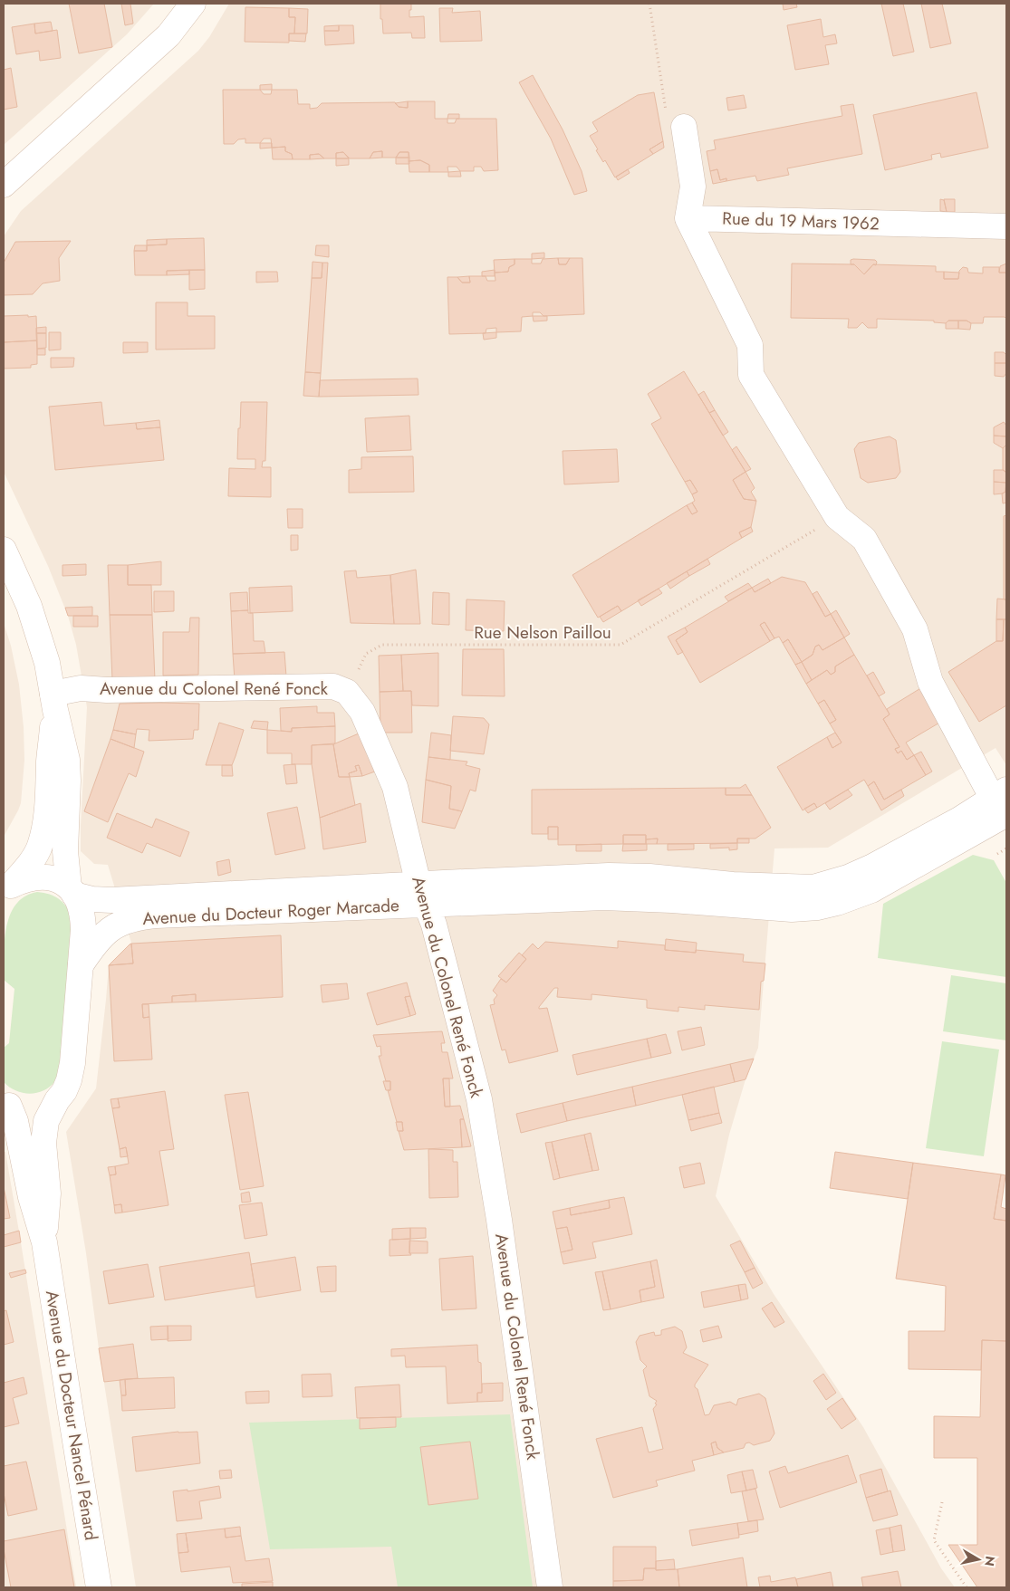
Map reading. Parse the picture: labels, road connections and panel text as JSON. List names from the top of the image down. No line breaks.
{"streets":{"street":["Rue du 19 Mars 1962","Avenue du Colonel René Fonck","Avenue du Docteur Roger Marcade","Avenue du Docteur Nancel Pénard"],"path":["Rue Nelson Paillou"]},"crossings":[["Rue Nelson Paillou","Avenue du Colonel René Fonck"],["Avenue du Colonel René Fonck","Avenue du Docteur Roger Marcade"],["Avenue du Colonel René Fonck","Avenue du Docteur Nancel Pénard"],["Avenue du Docteur Roger Marcade","Avenue du Docteur Nancel Pénard"]],"north":"right"}
